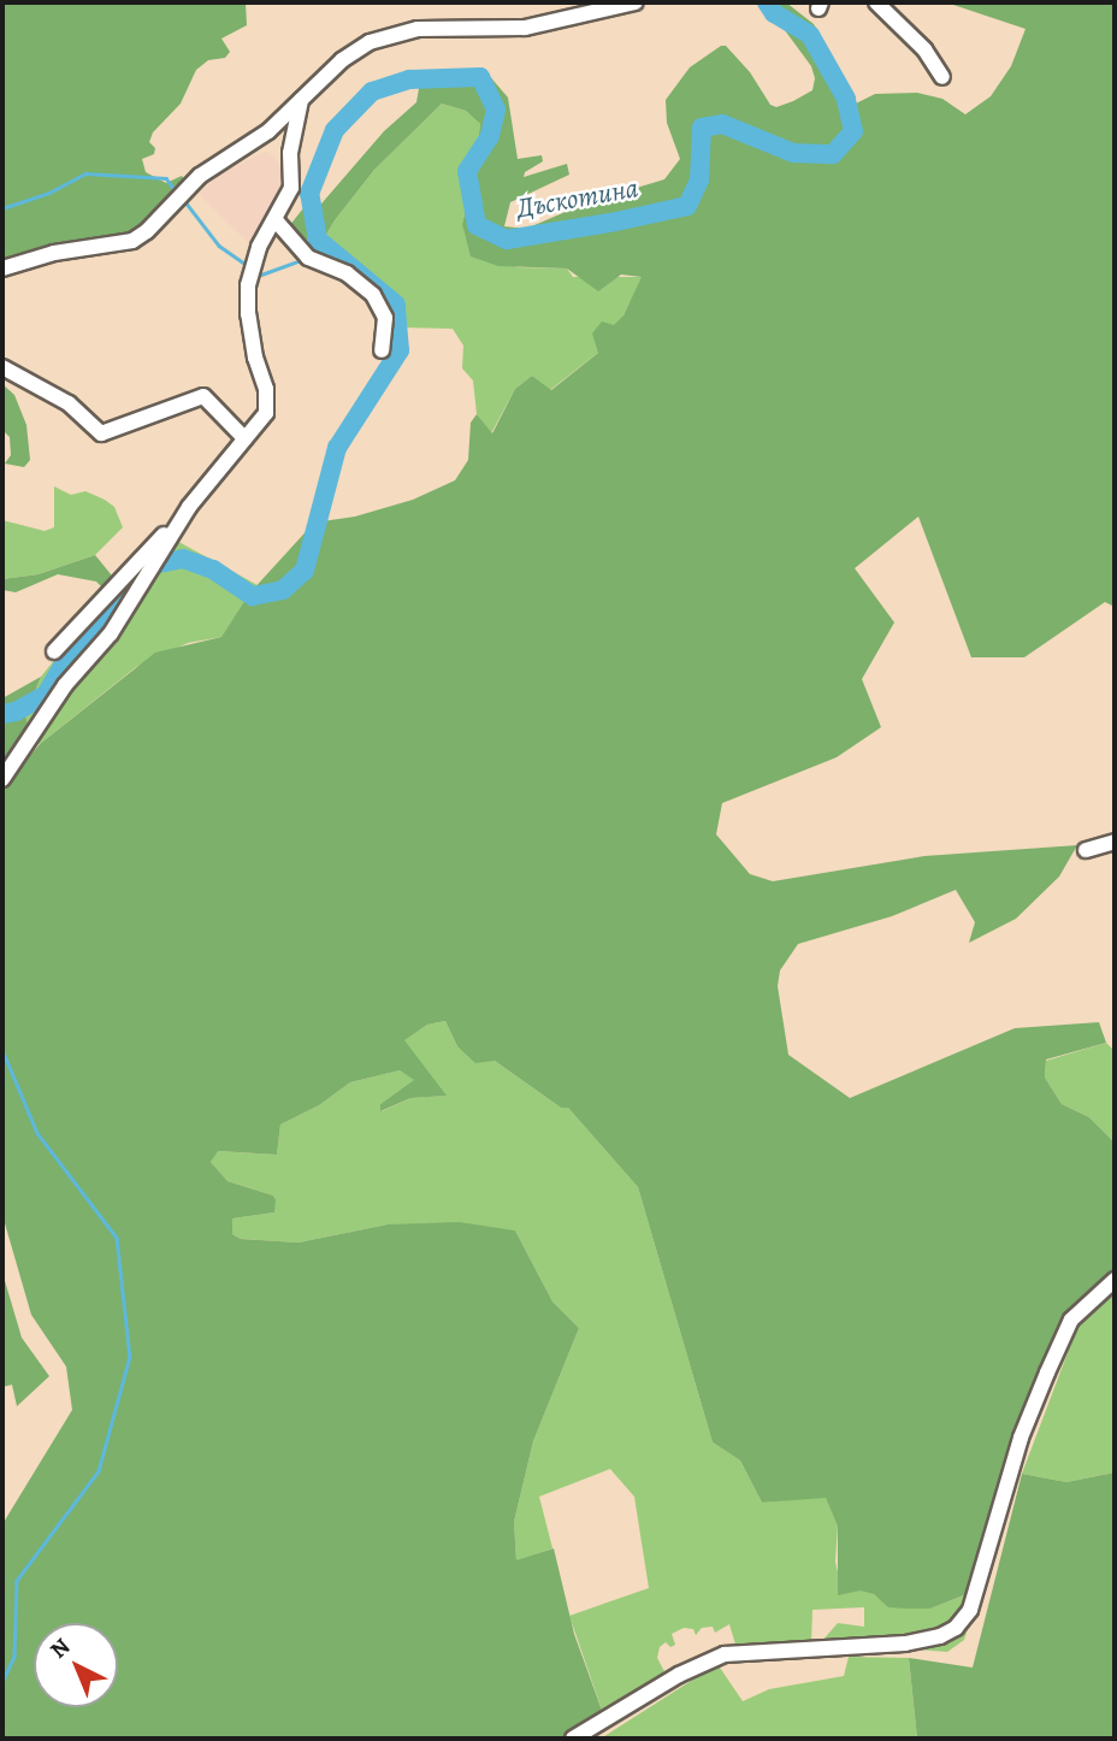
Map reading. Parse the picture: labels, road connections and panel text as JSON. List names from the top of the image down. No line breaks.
{"water":["Дъскотина"],"north":"top left"}
